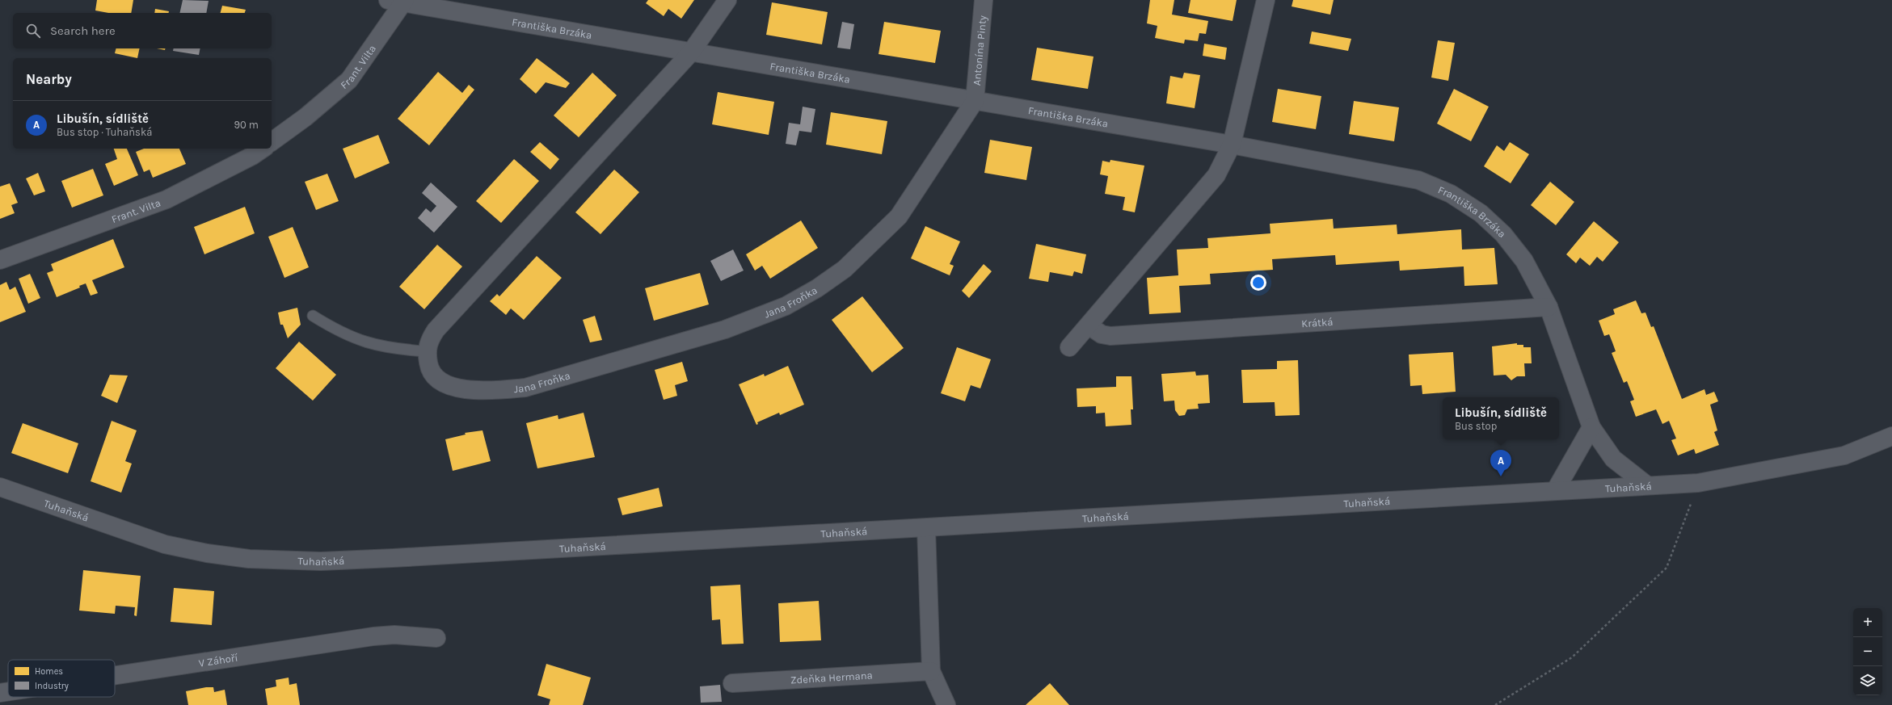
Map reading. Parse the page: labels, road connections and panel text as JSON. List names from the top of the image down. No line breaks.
{"streets":{"street":["Františka Brzáka","Antonína Pinty","Frant. Vilta","Jana Froňka","Krátká","Tuhaňská","V Záhoří","Zdeňka Hermana"]},"crossings":[["Františka Brzáka","Antonína Pinty"],["Františka Brzáka","Frant. Vilta"],["Františka Brzáka","Jana Froňka"],["Františka Brzáka","Krátká"],["Františka Brzáka","Tuhaňská"],["Antonína Pinty","Jana Froňka"]],"legend":["Homes","Industry"],"page":{"search":"Search here","heading":"Nearby","list":[{"mark":"A","name":"Libušín, sídliště","note":"Bus stop · Tuhaňská","value":"90 m"}],"popup":["Libušín, sídliště","Bus stop"],"pins":"A","map_buttons":["+","−"]}}
